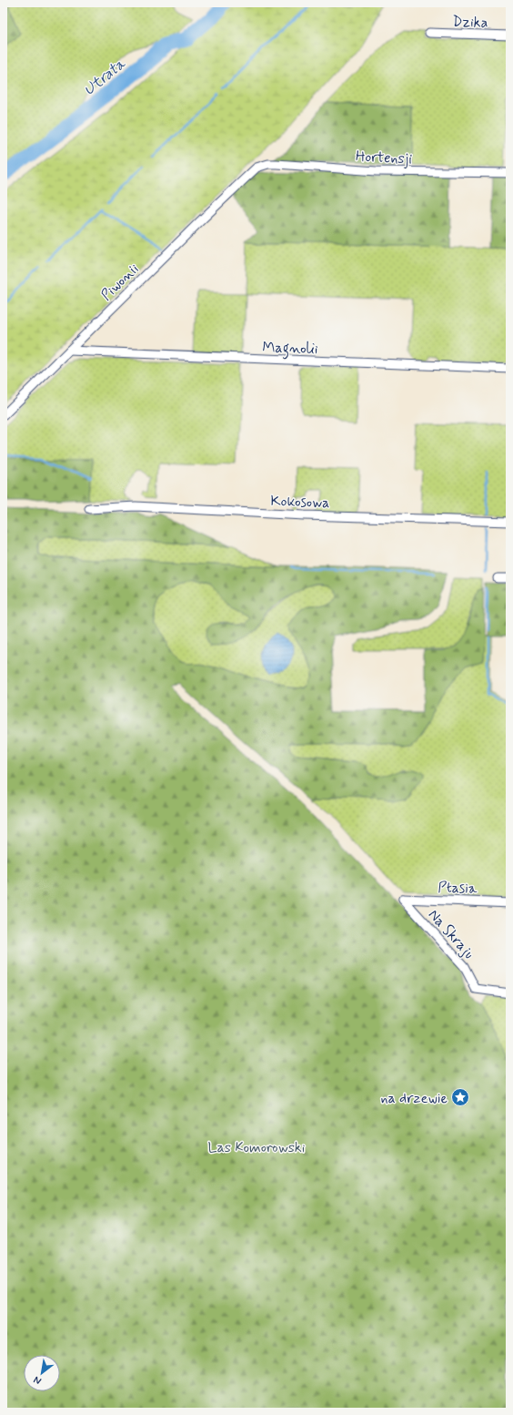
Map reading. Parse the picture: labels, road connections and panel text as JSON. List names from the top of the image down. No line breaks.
{"streets":{"street":["Dzika","Hortensji","Piwonii","Magnolii","Kokosowa","Ptasia","Na Skraju"]},"crossings":[["Hortensji","Piwonii"],["Piwonii","Magnolii"],["Ptasia","Na Skraju"]],"water":["Utrata"],"parks":["Las Komorowski"],"places":{"place":["na drzewie"]},"north":"bottom left"}
